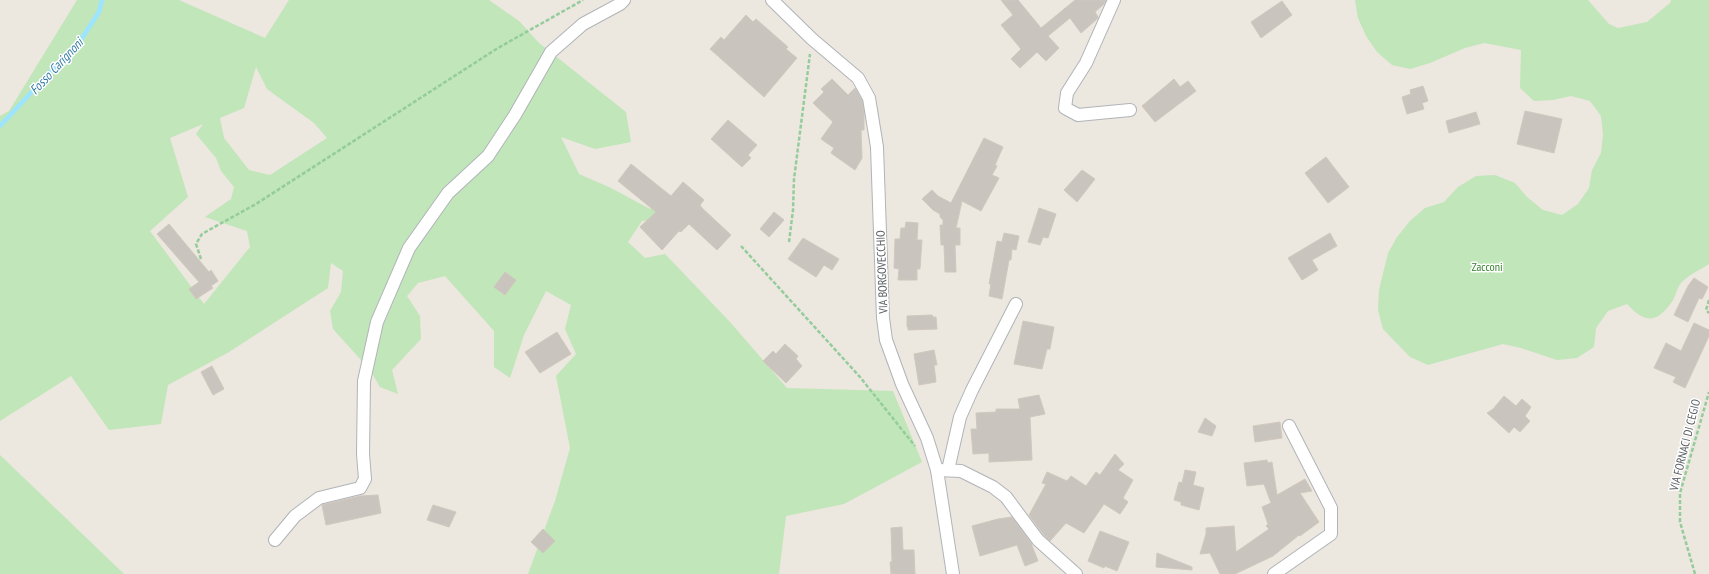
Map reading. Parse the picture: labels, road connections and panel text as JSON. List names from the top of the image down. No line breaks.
{"streets":{"street":["VIA BORGOVECCHIO"],"path":["VIA FORNACI DI CEGIO"]},"water":["Fosso Carignoni"],"parks":["Zacconi"]}
